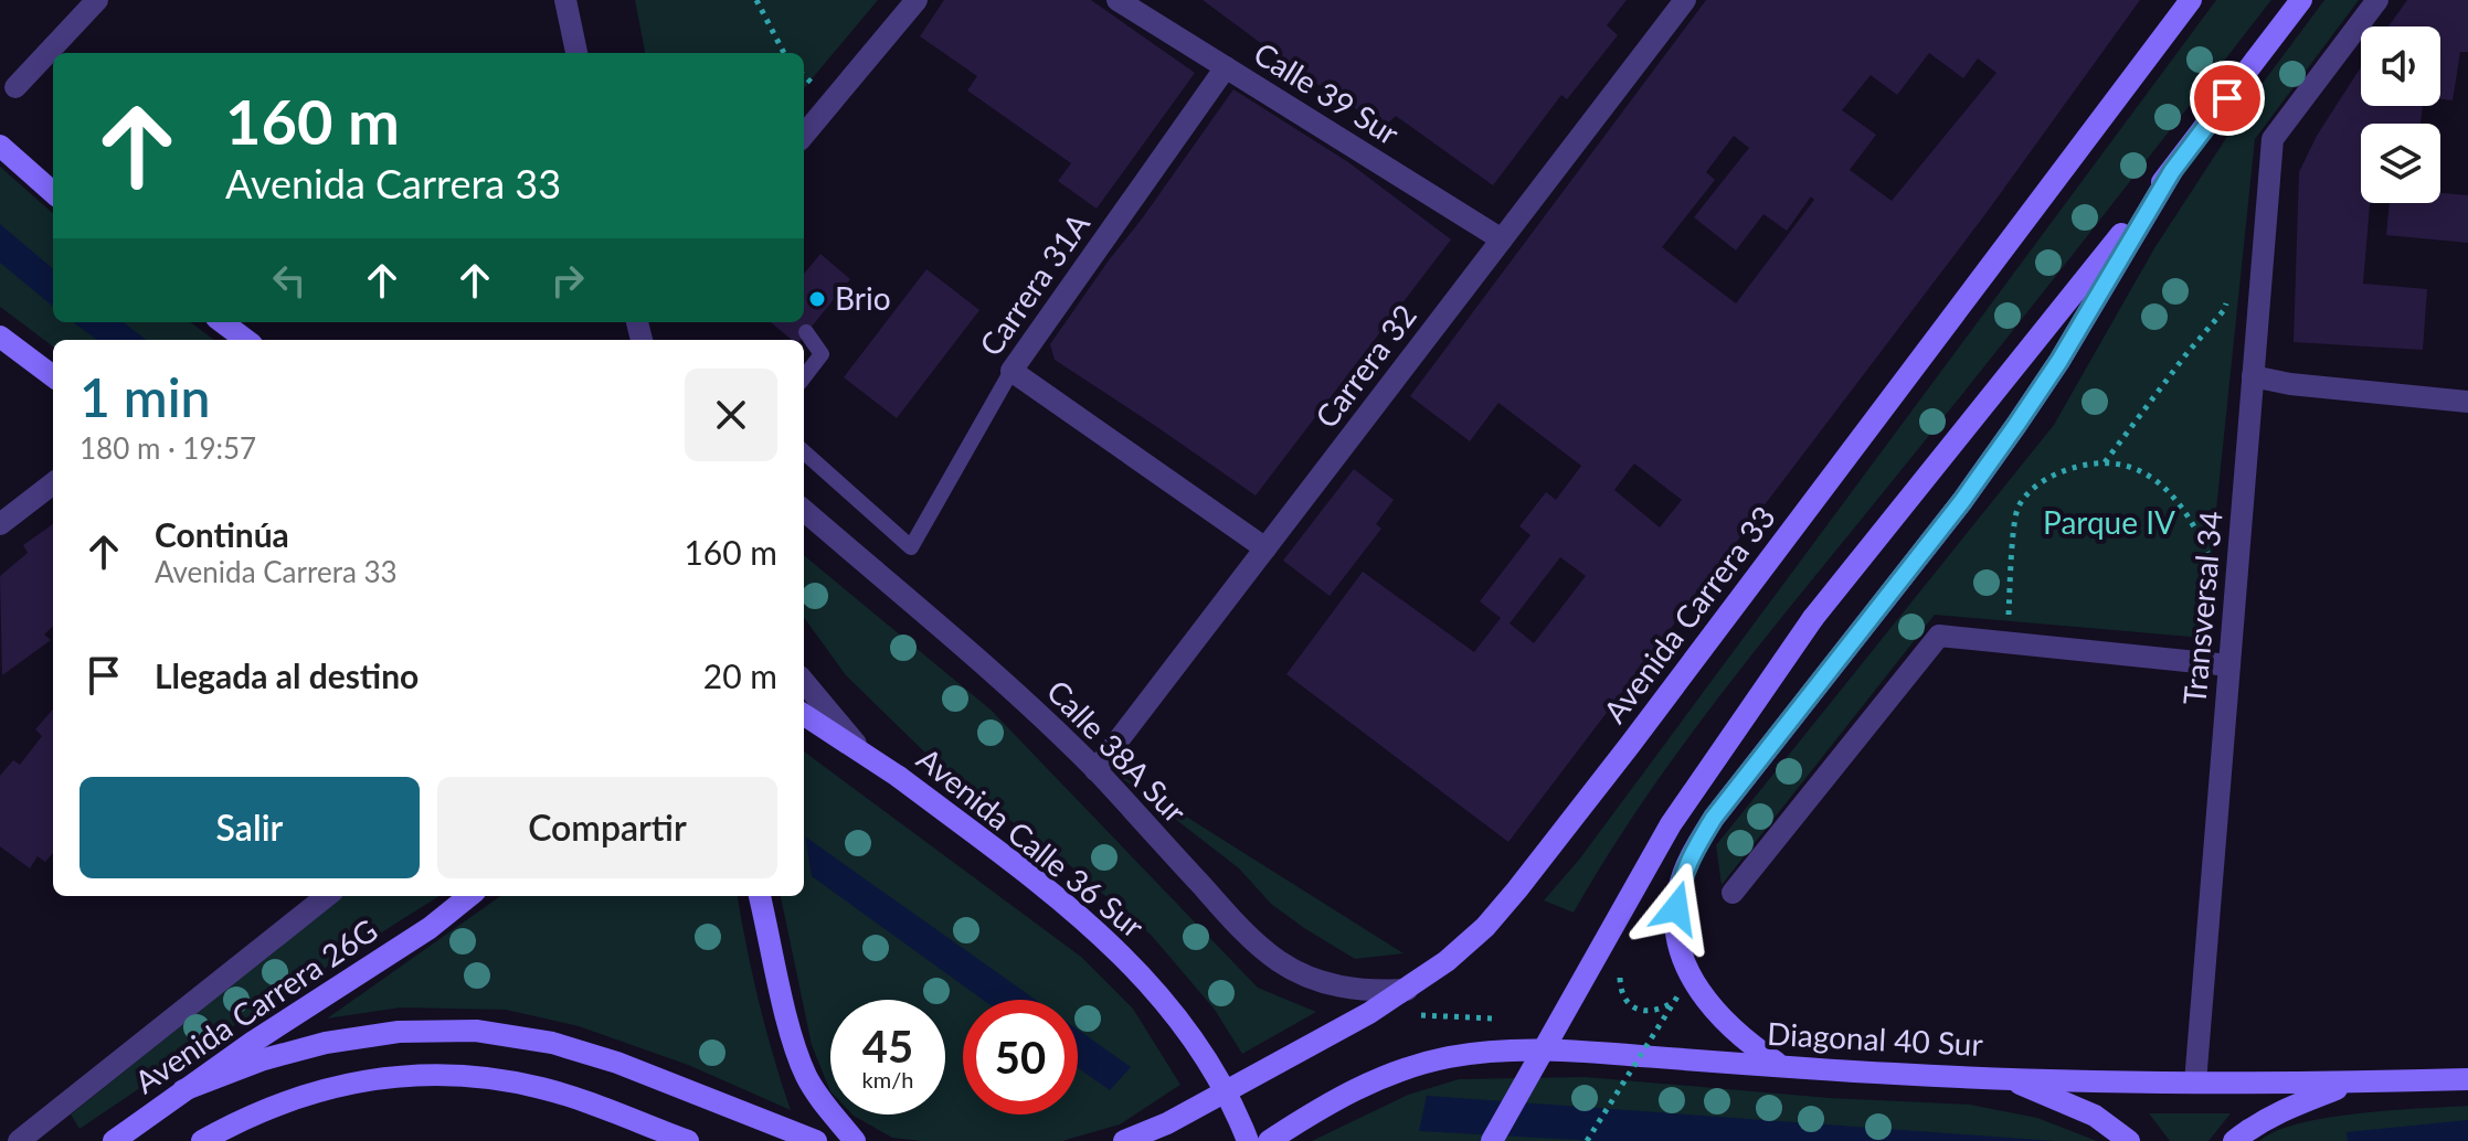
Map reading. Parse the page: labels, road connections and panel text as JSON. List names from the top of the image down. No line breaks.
{"streets":{"main road":["Avenida Carrera 33","Avenida Calle 36 Sur","Avenida Carrera 26G","Diagonal 40 Sur"],"street":["Calle 39 Sur","Carrera 31A","Carrera 32","Transversal 34","Calle 38A Sur"]},"crossings":[["Calle 39 Sur","Carrera 31A"],["Calle 39 Sur","Carrera 32"],["Carrera 32","Calle 38A Sur"],["Transversal 34","Diagonal 40 Sur"],["Avenida Carrera 33","Calle 38A Sur"]],"parks":["Parque IV"],"places":["Brio"],"page":{"turn":["160 m","Avenida Carrera 33"],"heading":["1 min","180 m · 19:57"],"list":[{"name":"Continúa","note":"Avenida Carrera 33","value":"160 m"},{"name":"Llegada al destino","value":"20 m"}],"buttons":["Salir","Compartir"],"speed":"45 km/h","limit":"50"}}
